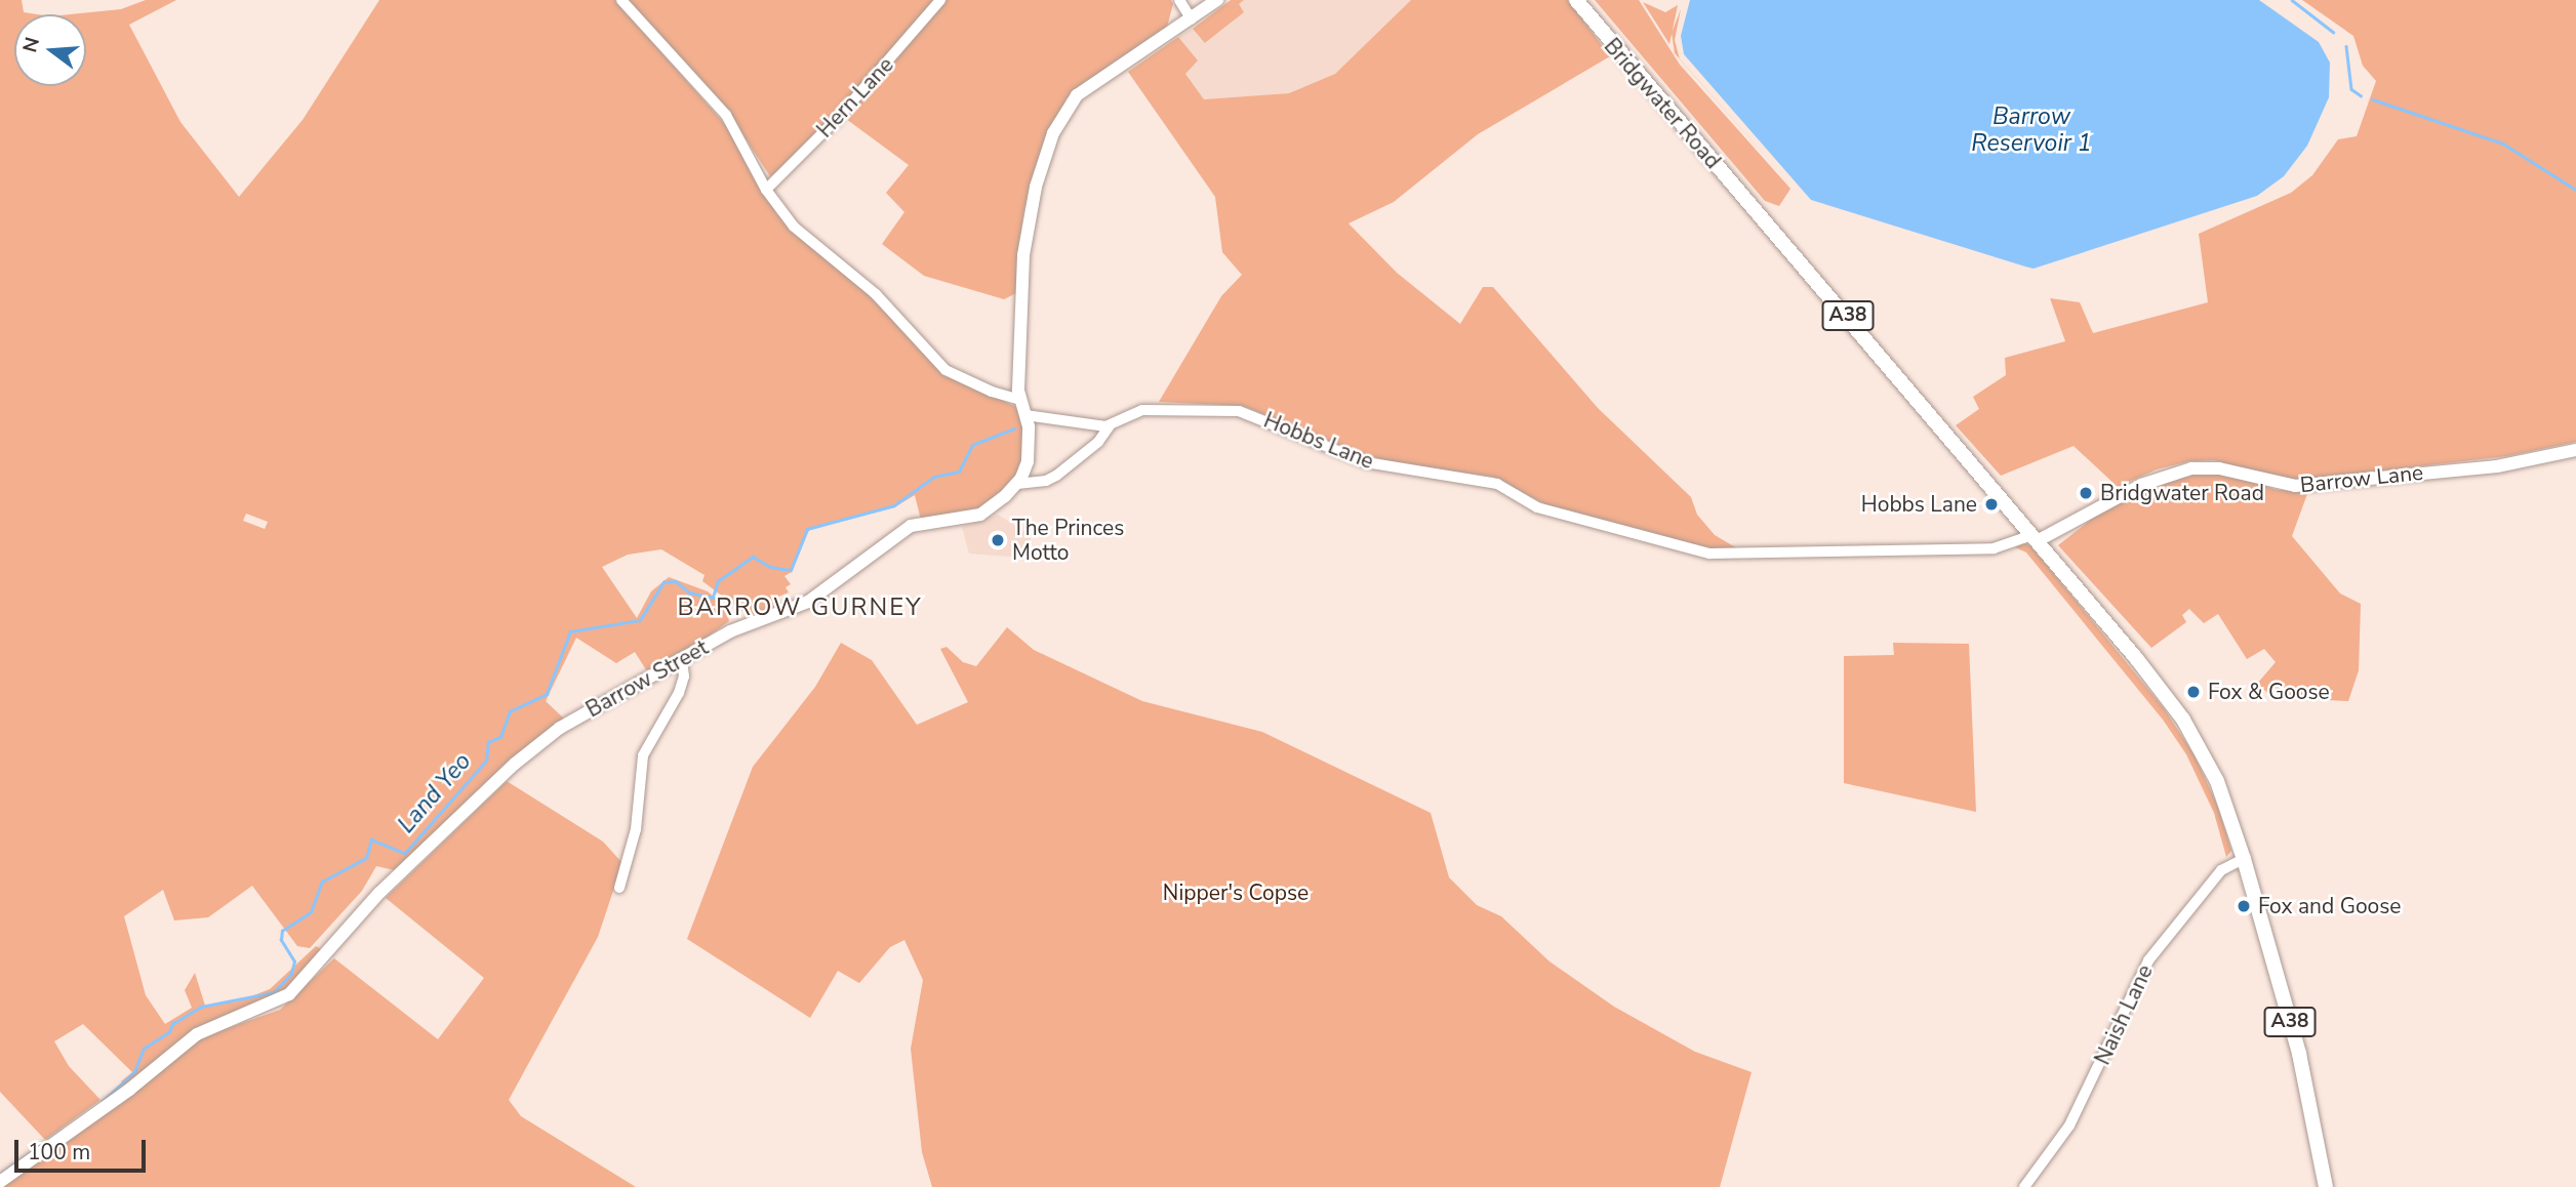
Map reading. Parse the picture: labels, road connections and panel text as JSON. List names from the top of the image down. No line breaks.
{"streets":{"highway":["Bridgwater Road","A38"],"main road":["Barrow Lane","Barrow Street"],"street":["Hern Lane","Hobbs Lane","Naish Lane"]},"crossings":[["Bridgwater Road","Hobbs Lane"],["Bridgwater Road","Barrow Lane"],["Bridgwater Road","Naish Lane"],["Hobbs Lane","Barrow Lane"]],"districts":["BARROW GURNEY"],"water":["Barrow Reservoir 1","Land Yeo"],"parks":["Nipper's Copse"],"places":["Bridgwater Road","Hobbs Lane","The Princes Motto","Fox & Goose","Fox and Goose"],"scale_bar":"100 m","north":"left"}
